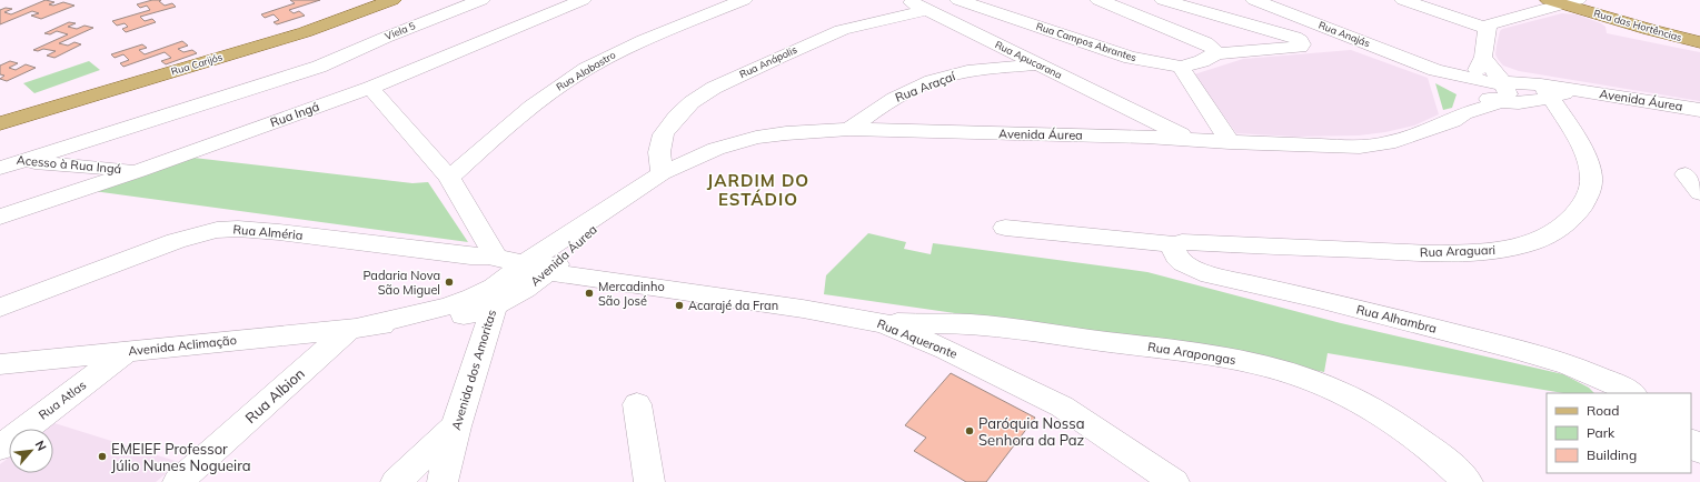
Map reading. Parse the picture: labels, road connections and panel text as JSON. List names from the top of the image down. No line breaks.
{"streets":{"main road":["Rua das Hortências","Rua Carijós"],"street":["Viela 5","Rua Anajás","Rua Campos Abrantes","Rua Apucarana","Rua Anápolis","Rua Alabastro","Rua Araçaí","Avenida Áurea","Rua Ingá","Acesso à Rua Ingá","Rua Alméria","Rua Araguari","Rua Alhambra","Rua Aqueronte","Avenida Aclimação","Rua Arapongas","Avenida dos Amoritas","Rua Albion","Rua Atlas"]},"crossings":[["Viela 5","Acesso à Rua Ingá"],["Rua Anajás","Avenida Áurea"],["Rua Apucarana","Rua Anápolis"],["Rua Apucarana","Rua Araçaí"],["Rua Apucarana","Avenida Áurea"],["Rua Anápolis","Avenida Áurea"],["Rua Araçaí","Avenida Áurea"],["Avenida Áurea","Rua Araguari"],["Avenida Áurea","Rua Aqueronte"],["Avenida Áurea","Avenida Aclimação"],["Avenida Áurea","Avenida dos Amoritas"],["Rua Ingá","Acesso à Rua Ingá"],["Rua Alméria","Avenida dos Amoritas"],["Rua Araguari","Rua Alhambra"],["Rua Aqueronte","Rua Arapongas"],["Avenida Aclimação","Avenida dos Amoritas"],["Avenida Aclimação","Rua Albion"],["Avenida Aclimação","Rua Atlas"]],"districts":["JARDIM DO ESTÁDIO"],"places":["Padaria Nova São Miguel","Mercadinho São José","Acarajé da Fran","Paróquia Nossa Senhora da Paz","EMEIEF Professor Júlio Nunes Nogueira"],"legend":["Road","Park","Building"],"north":"top right"}
